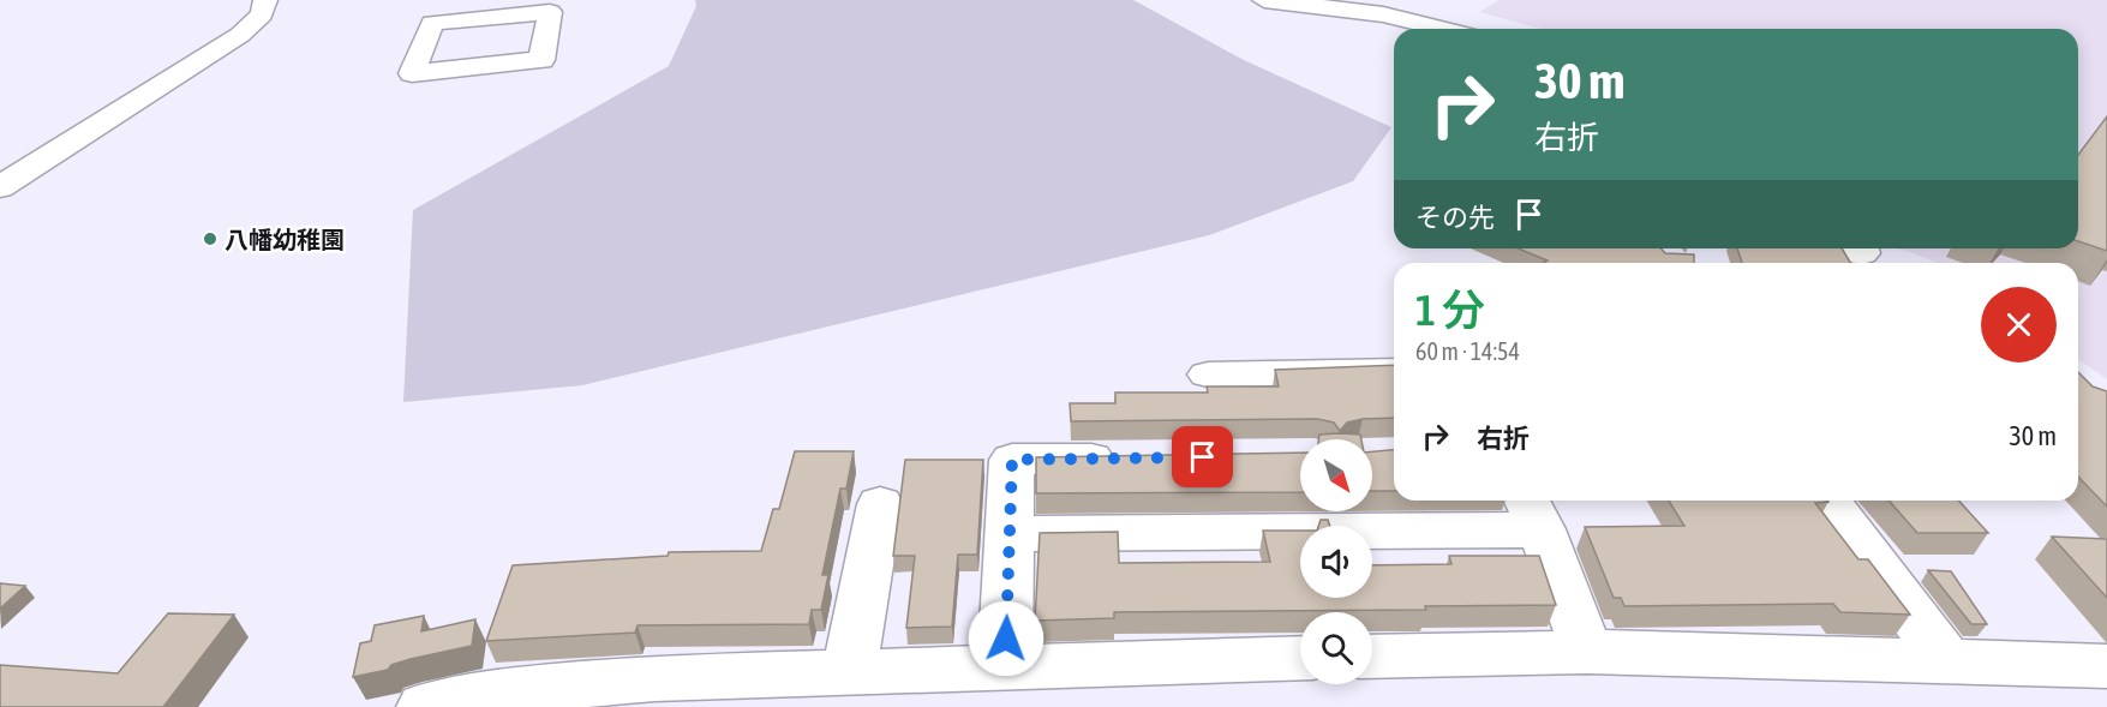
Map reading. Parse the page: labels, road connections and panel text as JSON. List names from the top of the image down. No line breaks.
{"places":["八幡幼稚園"],"north":"bottom right","page":{"turn":["30 m","右折"],"then":"その先","heading":["1 分","60 m · 14:54"],"list":[{"name":"右折","value":"30 m"}]}}
